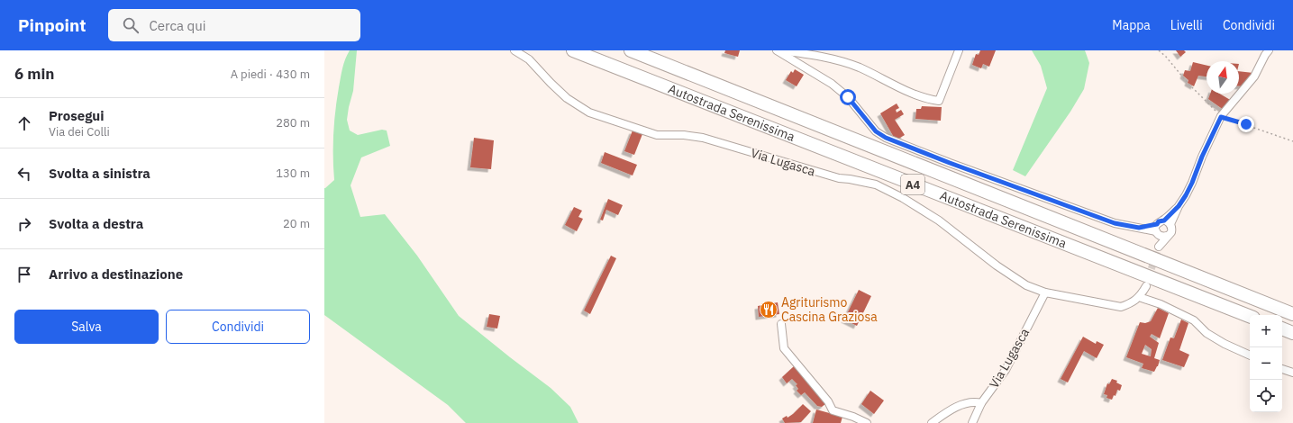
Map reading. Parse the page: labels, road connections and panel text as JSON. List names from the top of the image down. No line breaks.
{"streets":{"highway":["Autostrada Serenissima","A4"],"street":["Via Lugasca"]},"places":{"restaurant":["Agriturismo Cascina Graziosa"]},"north":"top","page":{"header":"Pinpoint","search":"Cerca qui","nav":["Mappa","Livelli","Condividi"],"heading":["6 min","A piedi · 430 m"],"list":[["Prosegui","Via dei Colli","280 m"],["Svolta a sinistra","130 m"],["Svolta a destra","20 m"],"Arrivo a destinazione"],"buttons":["Salva","Condividi"],"map_buttons":["+","−"]}}
